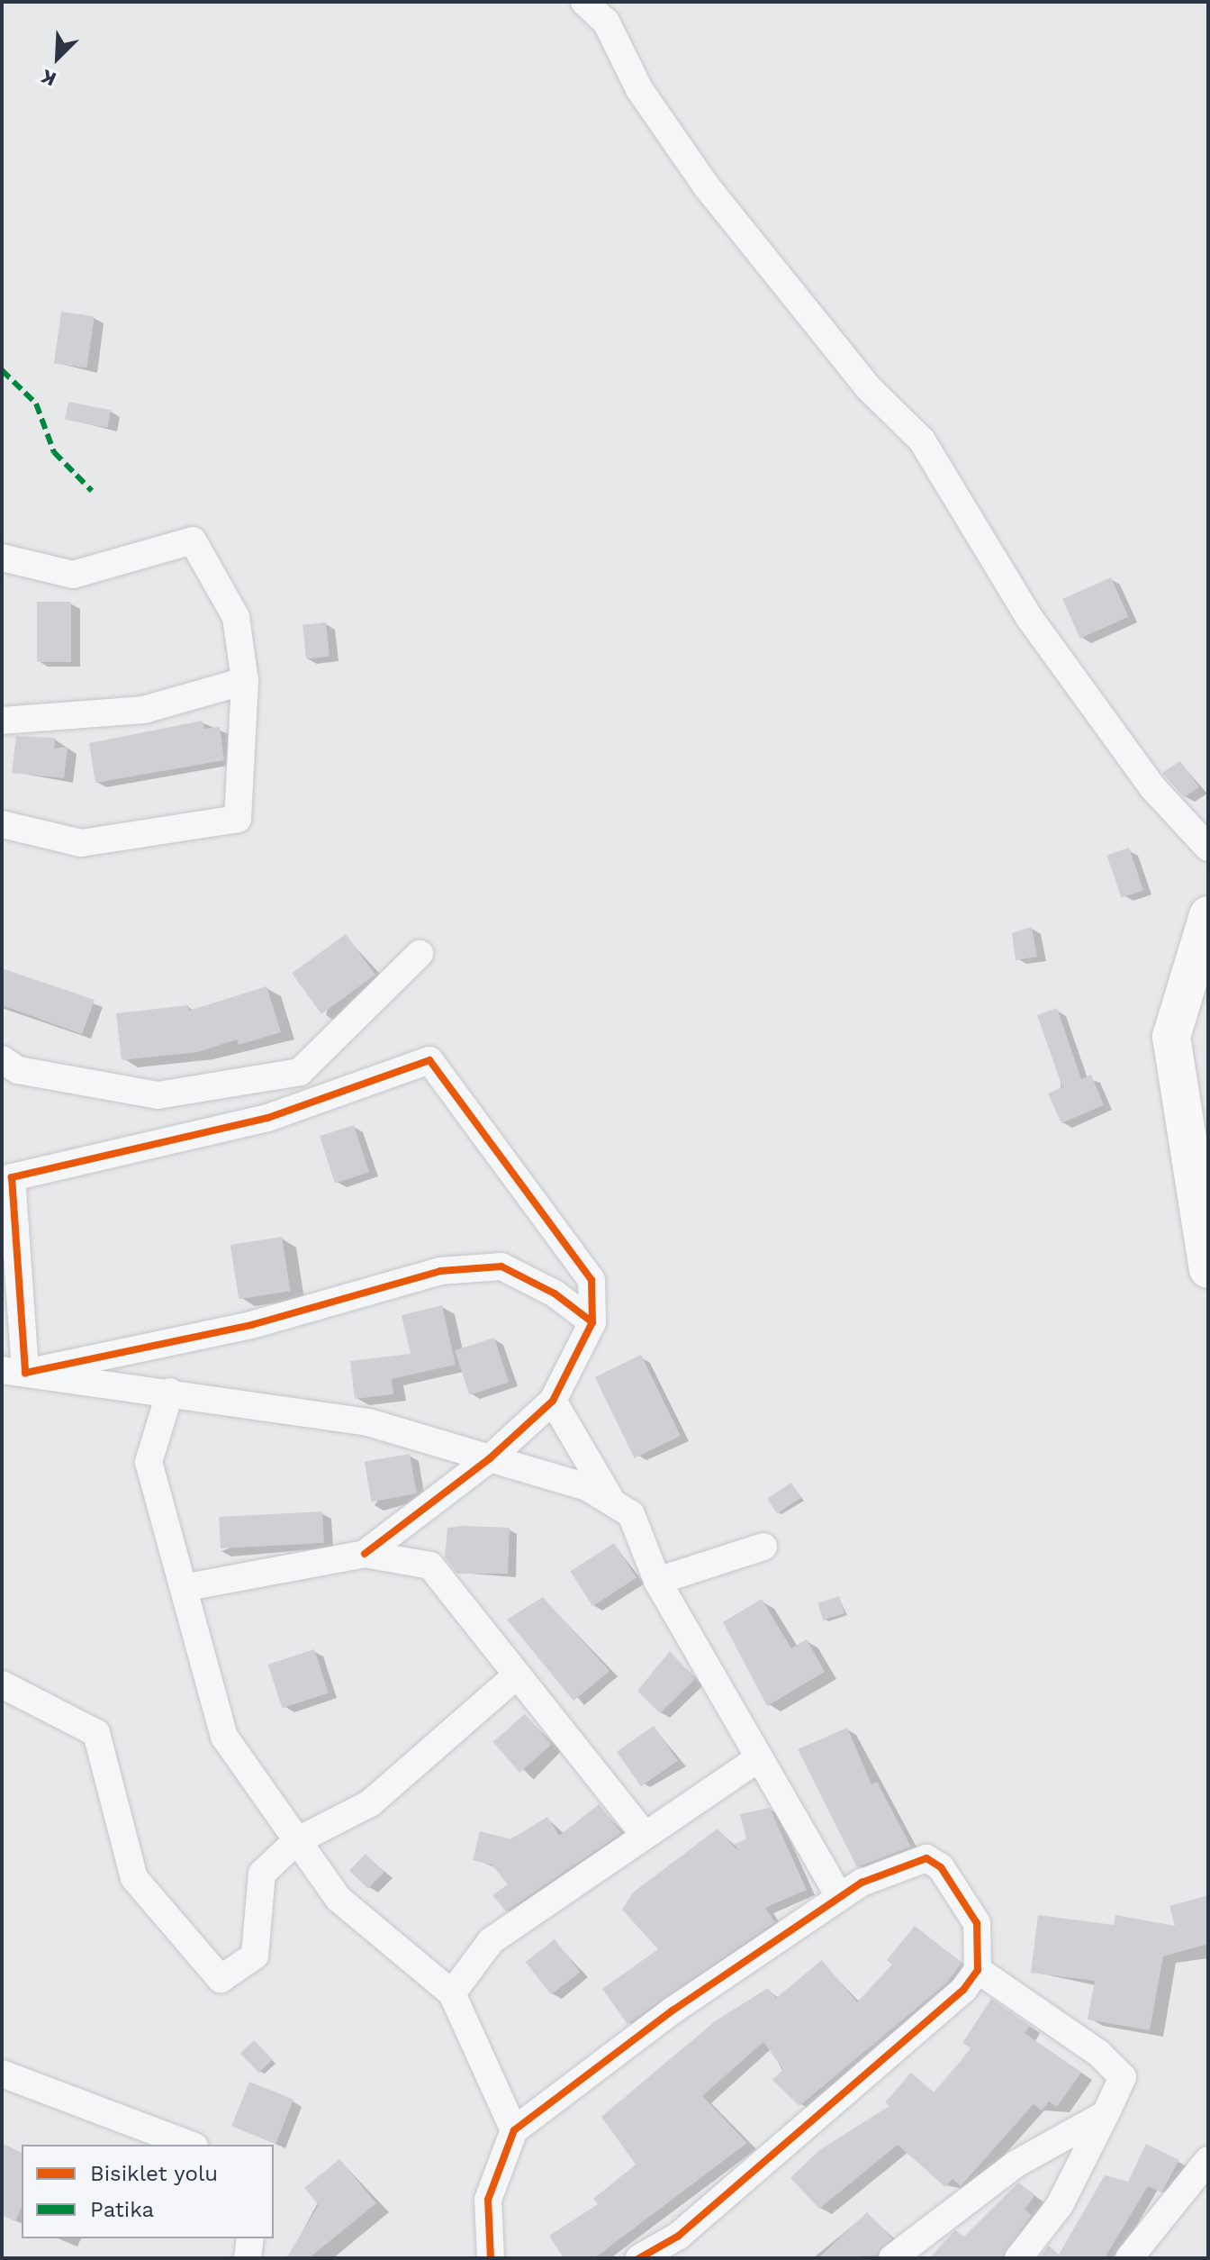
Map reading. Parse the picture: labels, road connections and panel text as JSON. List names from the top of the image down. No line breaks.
{"legend":["Bisiklet yolu","Patika"],"north":"bottom left"}
